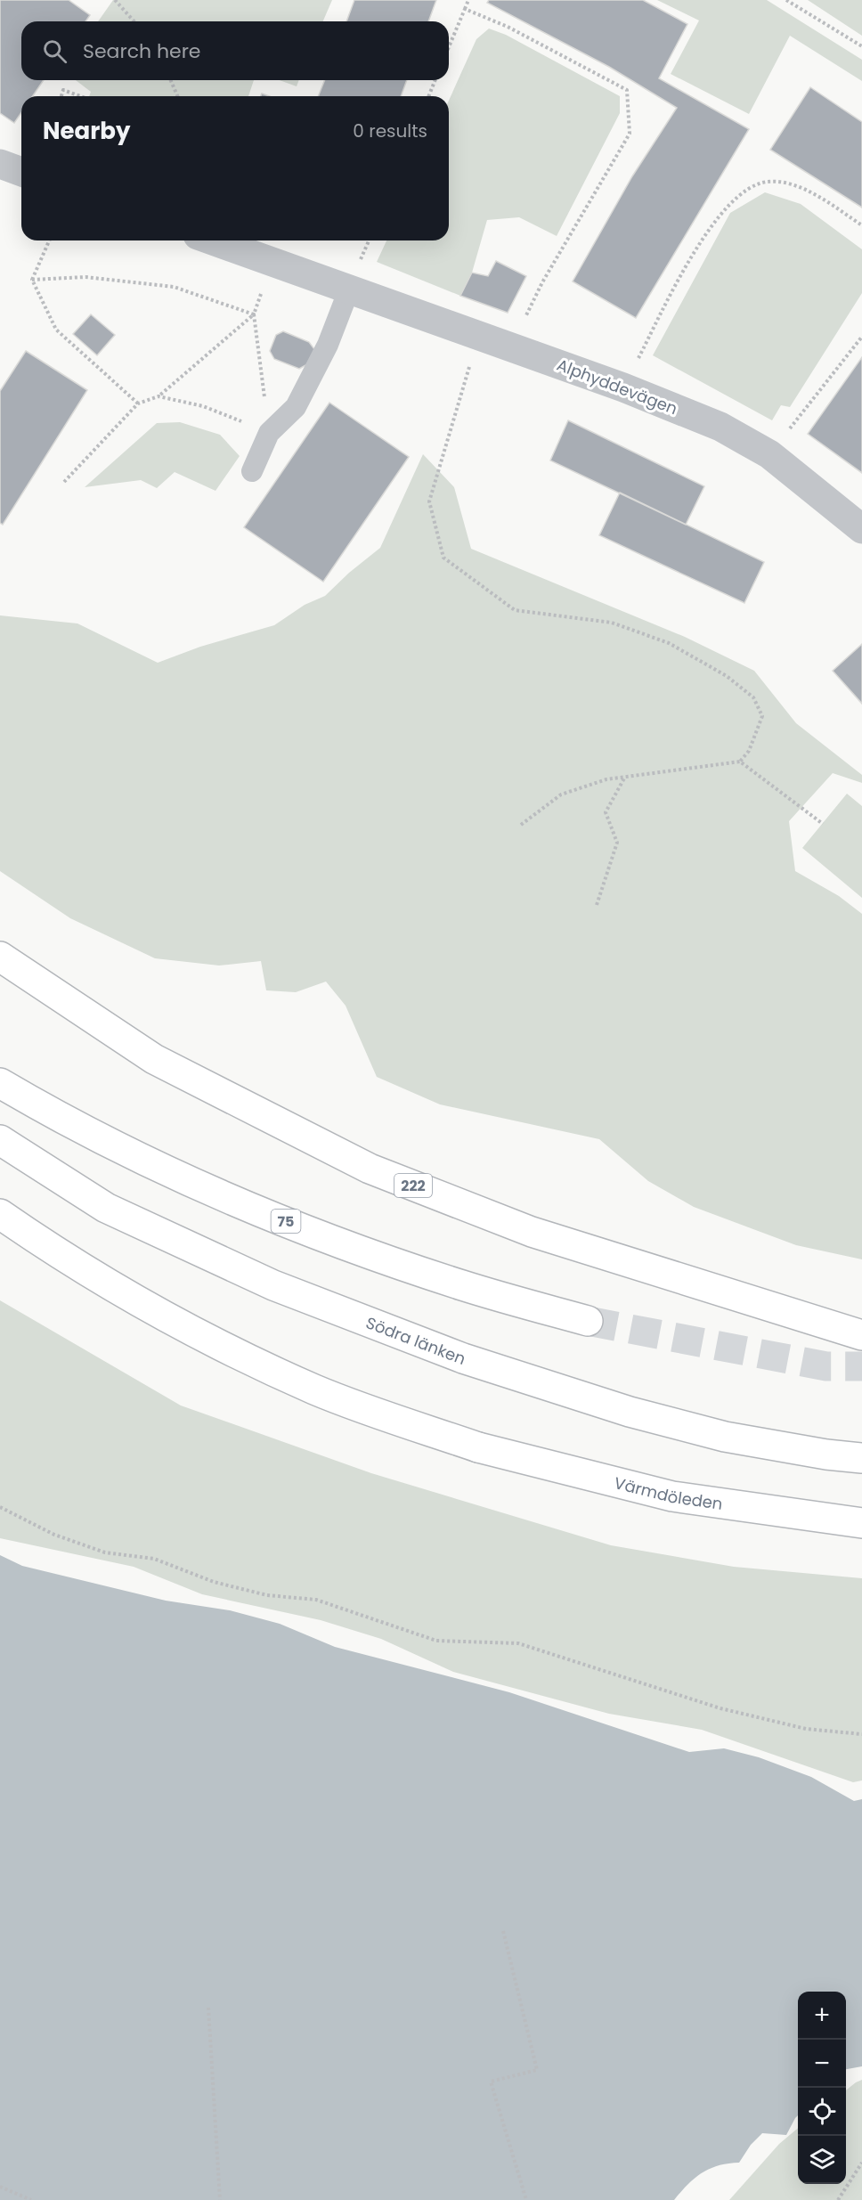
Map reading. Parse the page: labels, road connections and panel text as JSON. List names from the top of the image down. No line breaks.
{"streets":{"main road":["222","75","Södra länken","Värmdöleden"],"street":["Alphyddevägen"]},"page":{"search":"Search here","heading":["Nearby","0 results"],"map_buttons":["+","−"]}}
